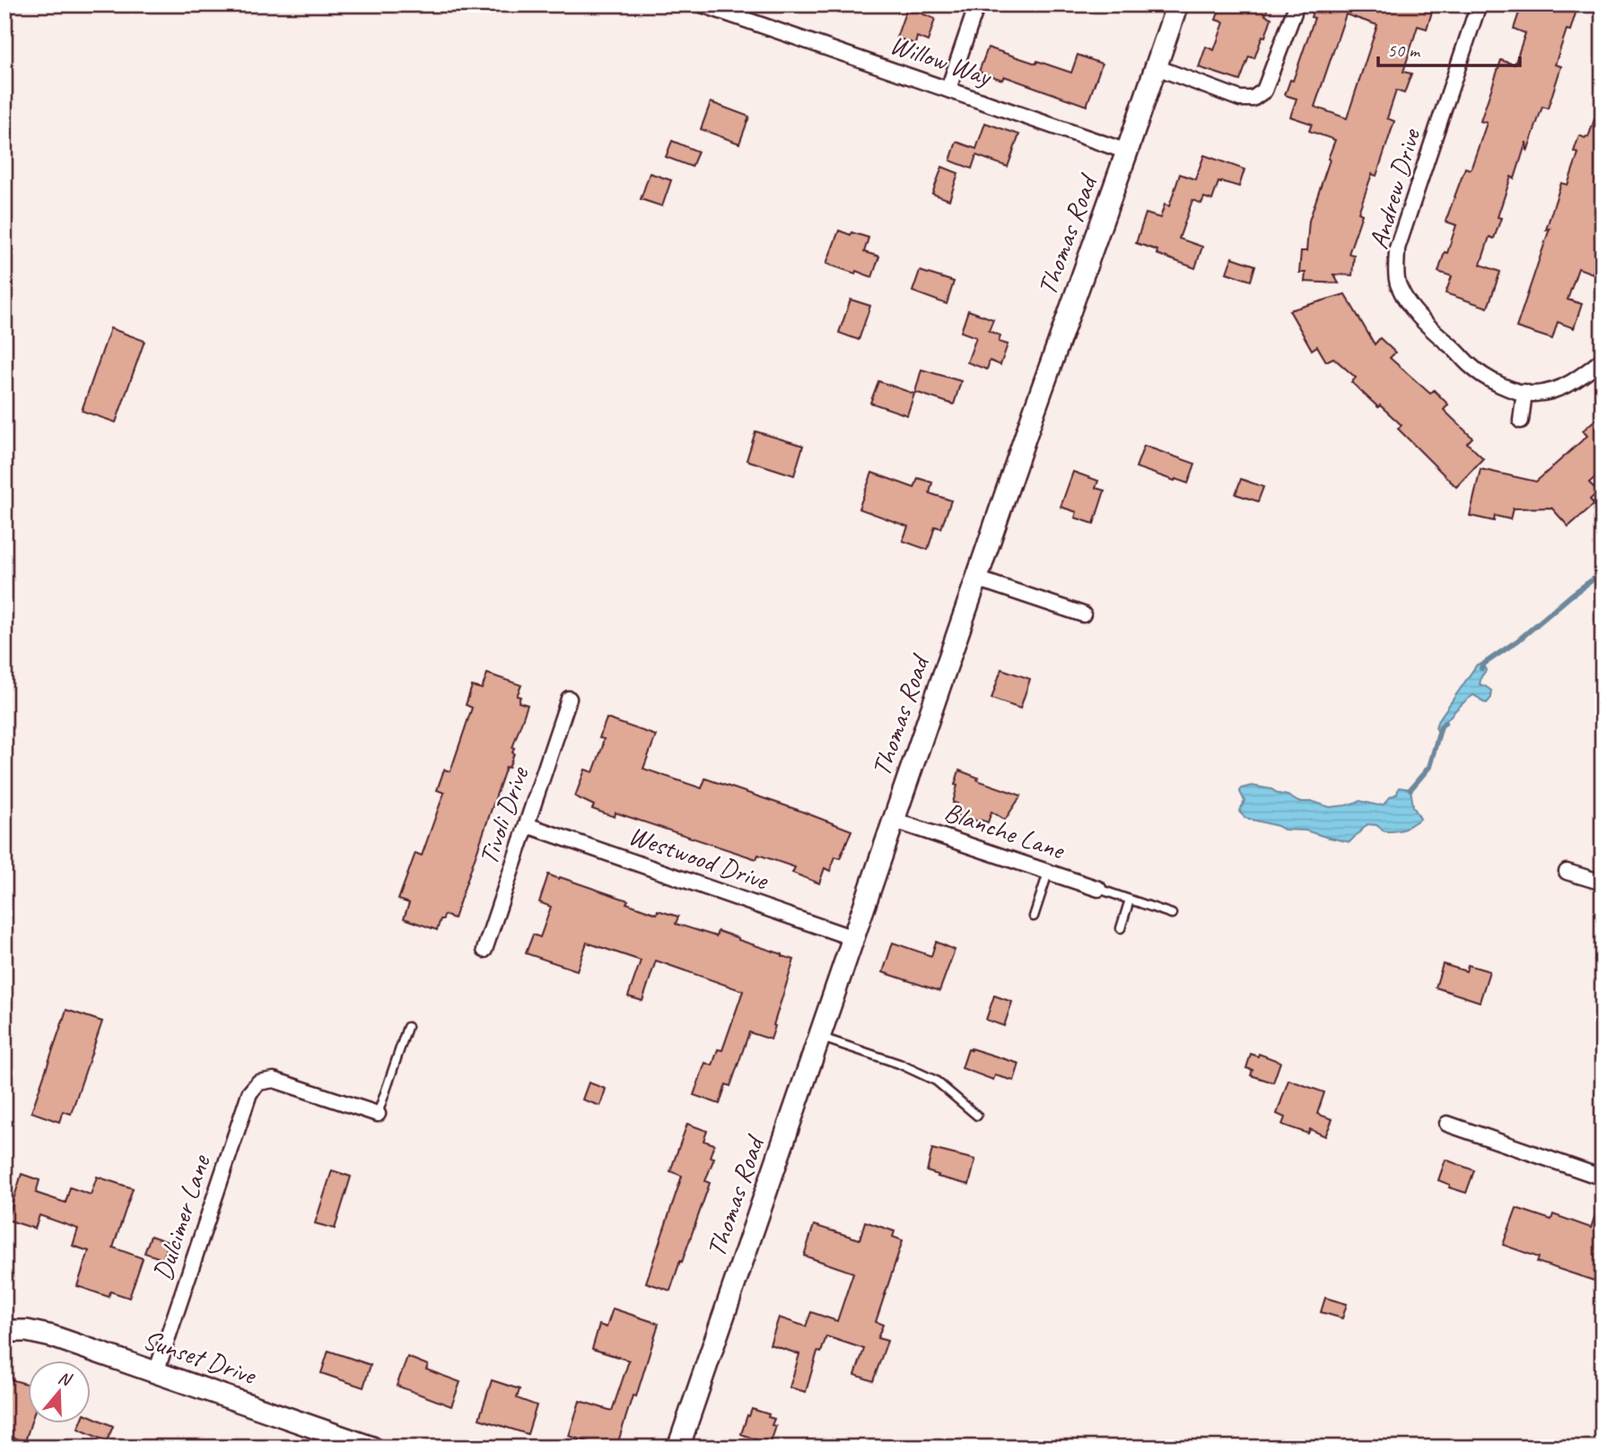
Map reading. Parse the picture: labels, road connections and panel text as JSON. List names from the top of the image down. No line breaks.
{"streets":{"street":["Willow Way","Andrew Drive","Thomas Road","Tivoli Drive","Blanche Lane","Westwood Drive","Dulcimer Lane","Sunset Drive"]},"crossings":[["Willow Way","Thomas Road"],["Thomas Road","Blanche Lane"],["Thomas Road","Westwood Drive"],["Tivoli Drive","Westwood Drive"],["Dulcimer Lane","Sunset Drive"]],"scale_bar":"50 m","north":"top"}
